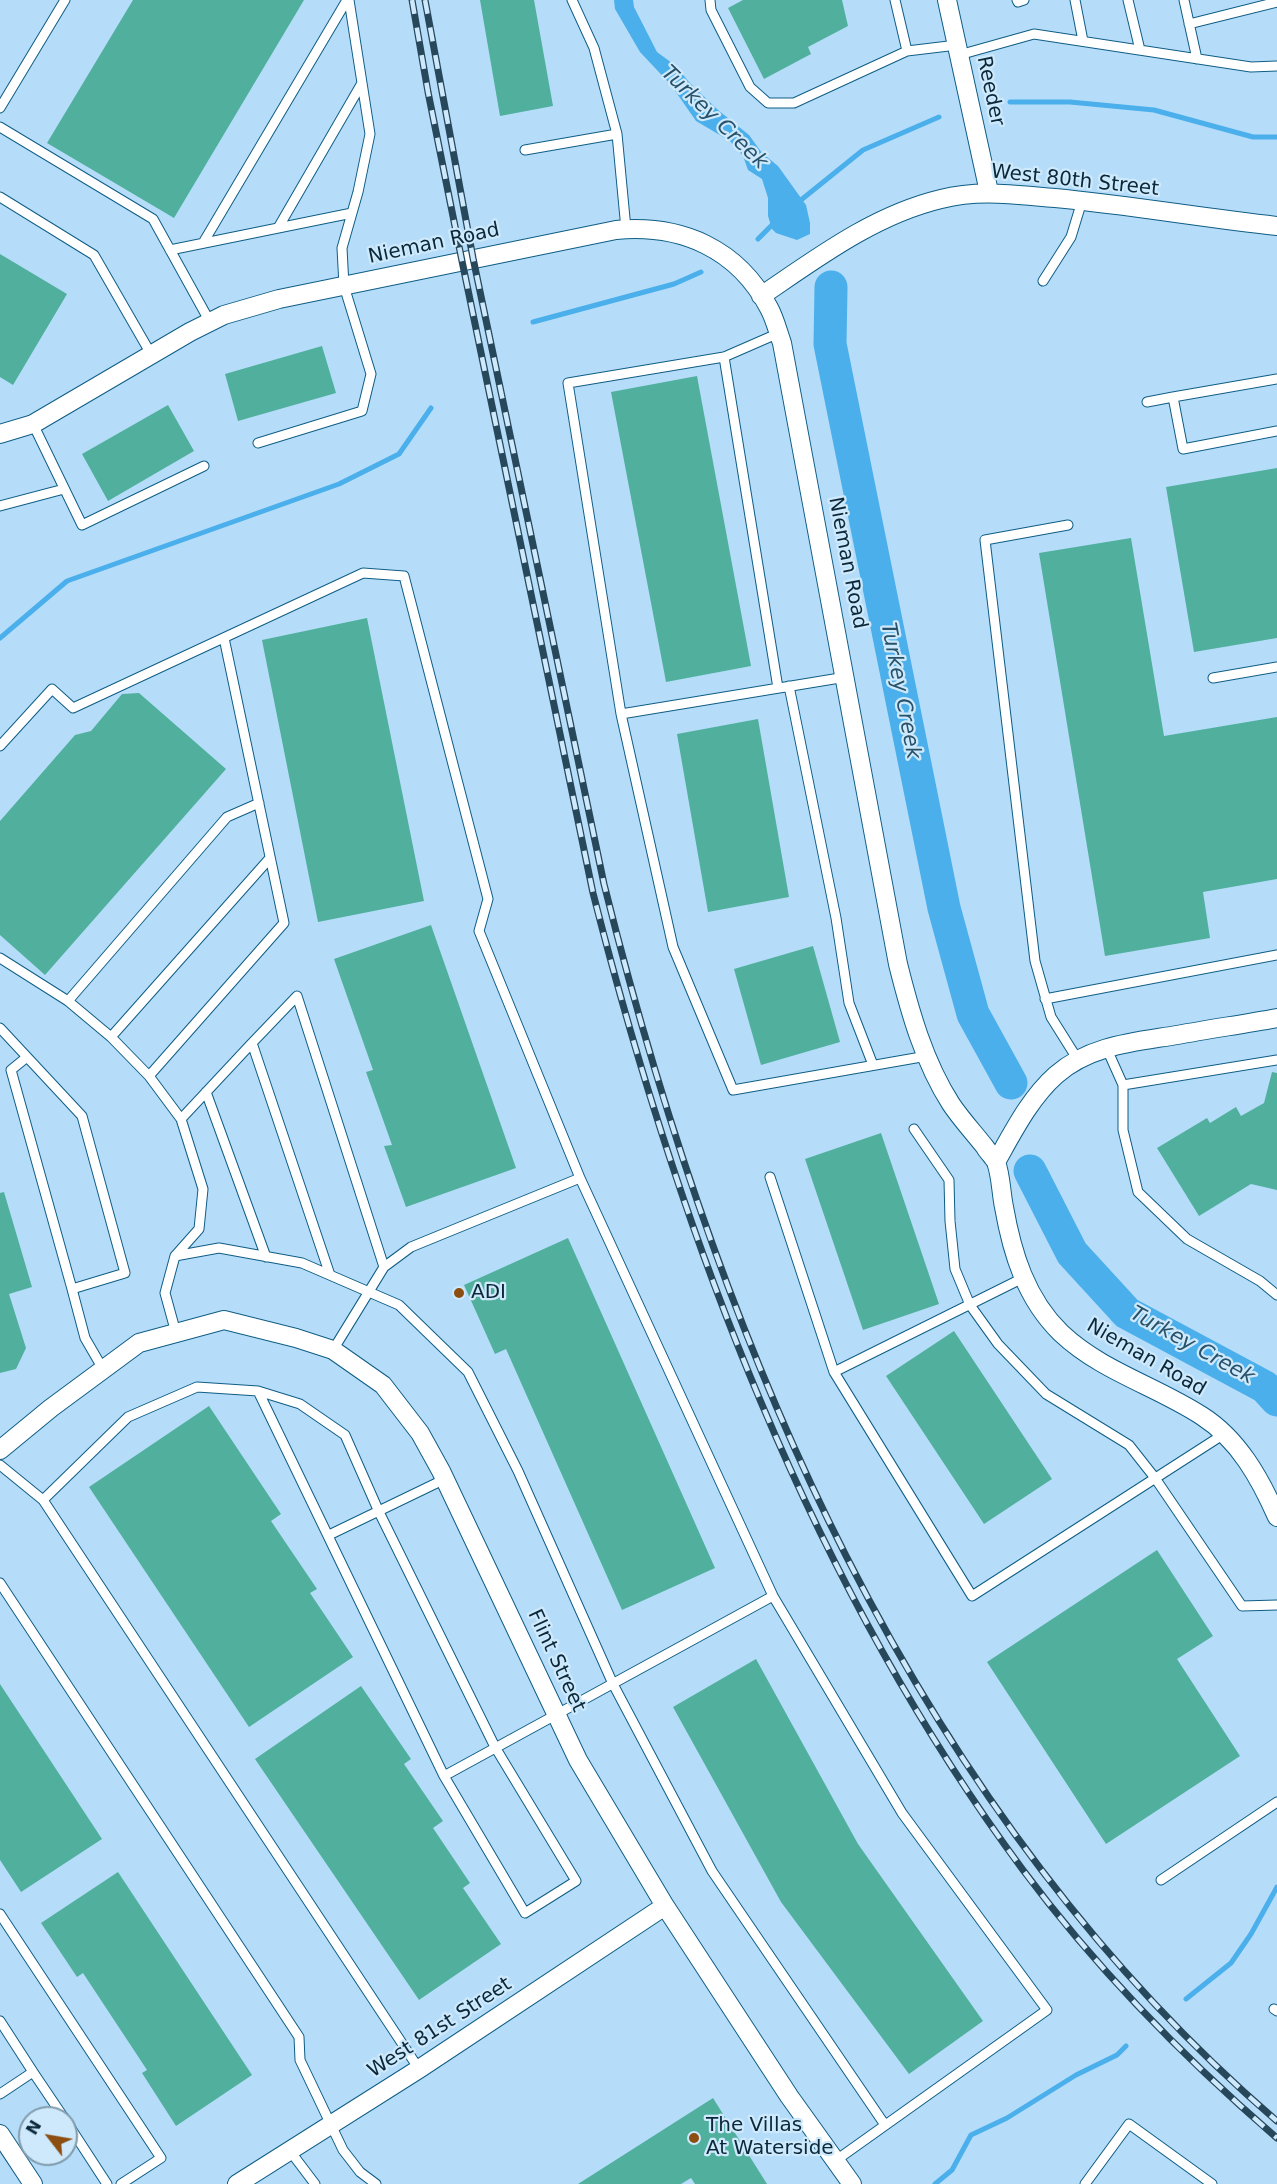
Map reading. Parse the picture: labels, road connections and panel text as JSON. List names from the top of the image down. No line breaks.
{"streets":{"street":["Reeder","West 80th Street","Nieman Road","Flint Street","West 81st Street"]},"crossings":[["Reeder","West 80th Street"],["West 80th Street","Nieman Road"],["Flint Street","West 81st Street"]],"water":["Turkey Creek"],"places":["ADI","The Villas At Waterside"],"north":"top left"}
